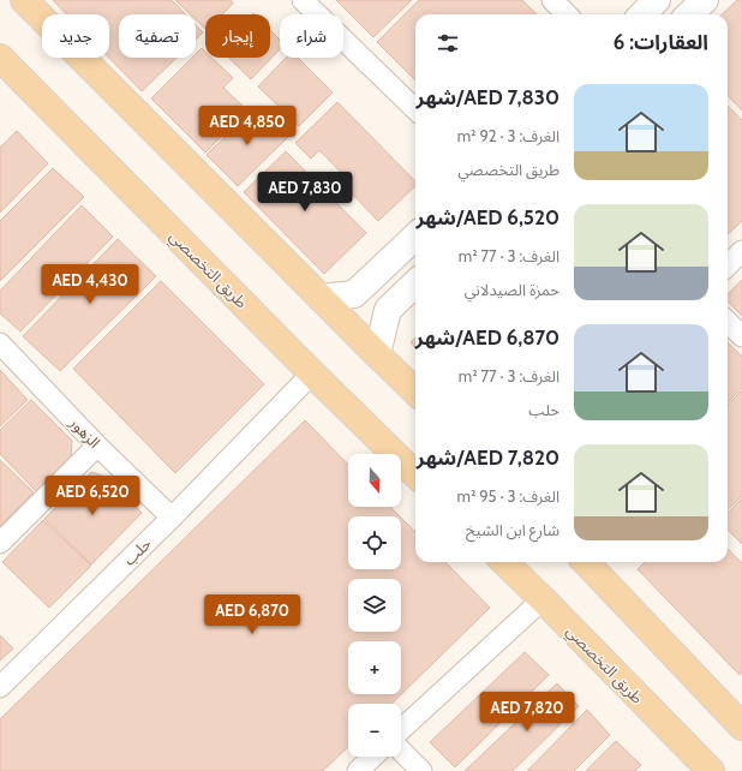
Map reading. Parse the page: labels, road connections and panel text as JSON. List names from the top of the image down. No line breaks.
{"streets":{"main road":["طريق التخصصي"],"street":["الزهور","حلب"]},"crossings":[["طريق التخصصي","حلب"],["الزهور","حلب"]],"north":"bottom","page":{"chip":["شراء","إيجار","تصفية","جديد"],"heading":"العقارات: 6","list":[{"name":"AED 7,830/شهر","note":"الغرف: 3 · 92 m² · طريق التخصصي"},{"name":"AED 6,520/شهر","note":"الغرف: 3 · 77 m² · حمزة الصيدلاني"},{"name":"AED 6,870/شهر","note":"الغرف: 3 · 77 m² · حلب"},{"name":"AED 7,820/شهر","note":"الغرف: 3 · 95 m² · شارع ابن الشيخ"}],"price":["AED 4,850","AED 7,830","AED 4,430","AED 6,520","AED 6,870","AED 7,820"],"map_buttons":["+","−"]}}
